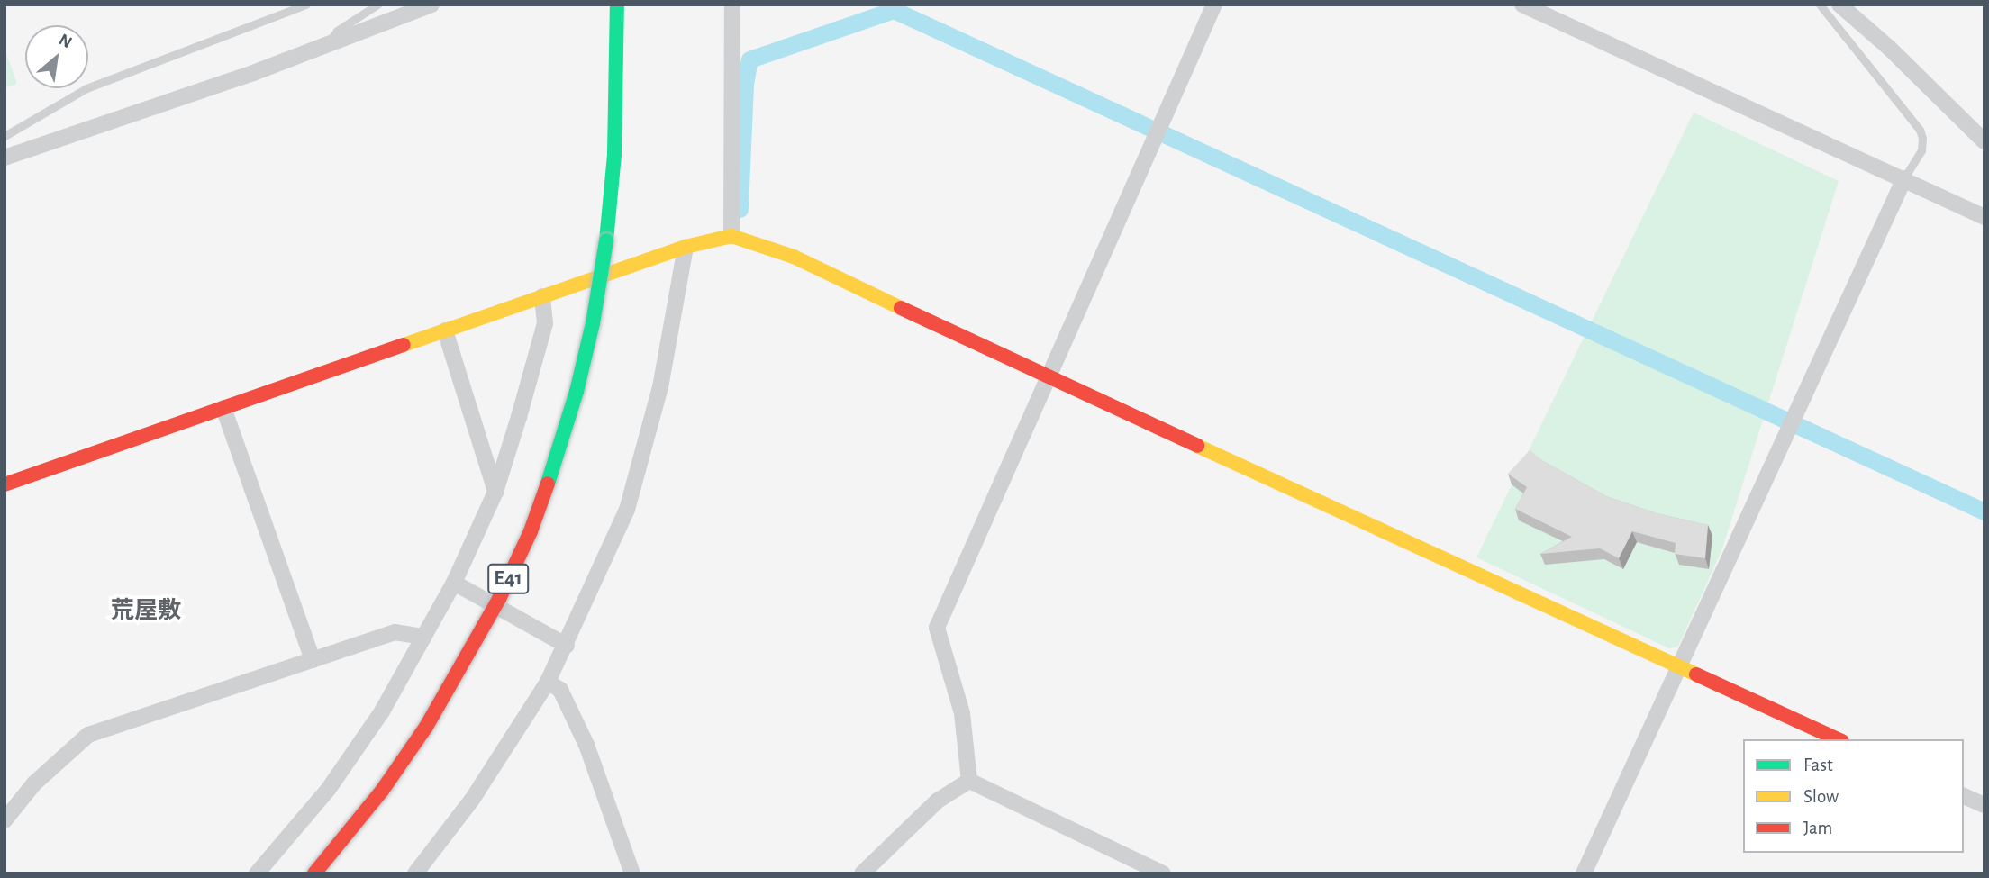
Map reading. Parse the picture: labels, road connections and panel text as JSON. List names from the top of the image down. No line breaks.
{"streets":{"main road":["E41"]},"districts":["荒屋敷"],"legend":["Fast","Slow","Jam"],"north":"top right"}
